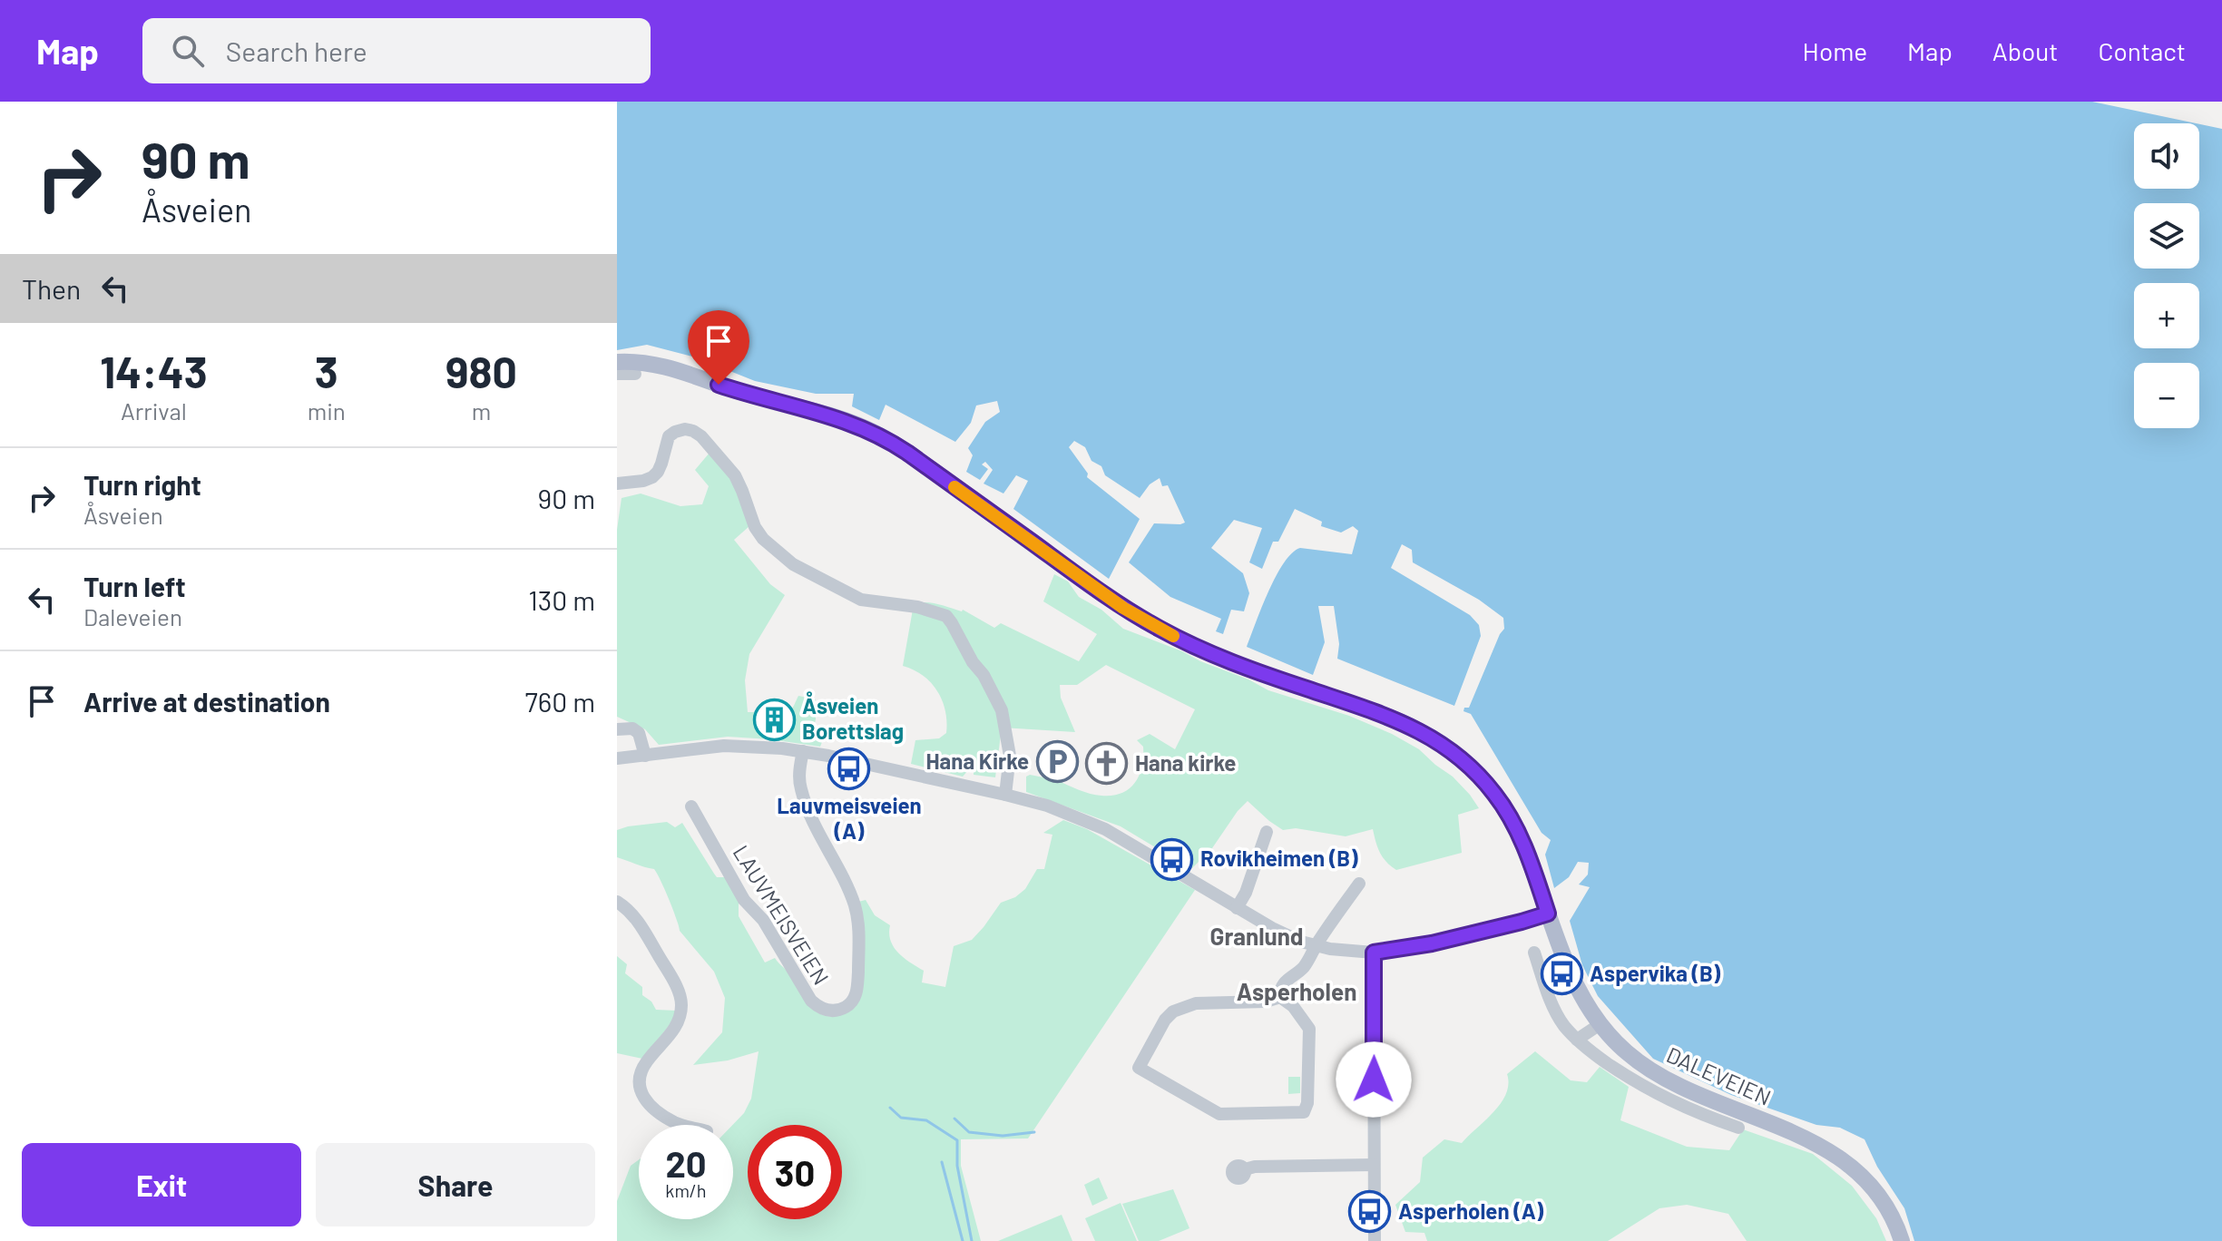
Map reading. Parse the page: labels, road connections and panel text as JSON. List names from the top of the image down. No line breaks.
{"streets":{"main road":["DALEVEIEN"],"street":["LAUVMEISVEIEN"]},"districts":["Granlund","Asperholen"],"places":{"building":["Åsveien Borettslag"],"parking":["Hana Kirke"],"church":["Hana kirke"],"bus stop":["Lauvmeisveien (A)","Rovikheimen (B)","Aspervika (B)","Asperholen (A)"]},"page":{"header":"Map","search":"Search here","nav":["Home","Map","About","Contact"],"turn":["90 m","Åsveien"],"map_buttons":["+","−"],"then":"Then","eta":["14:43","Arrival","3","min","980","m"],"list":[{"name":"Turn right","note":"Åsveien","value":"90 m"},{"name":"Turn left","note":"Daleveien","value":"130 m"},{"name":"Arrive at destination","value":"760 m"}],"speed":"20 km/h","limit":"30","buttons":["Exit","Share"]}}
